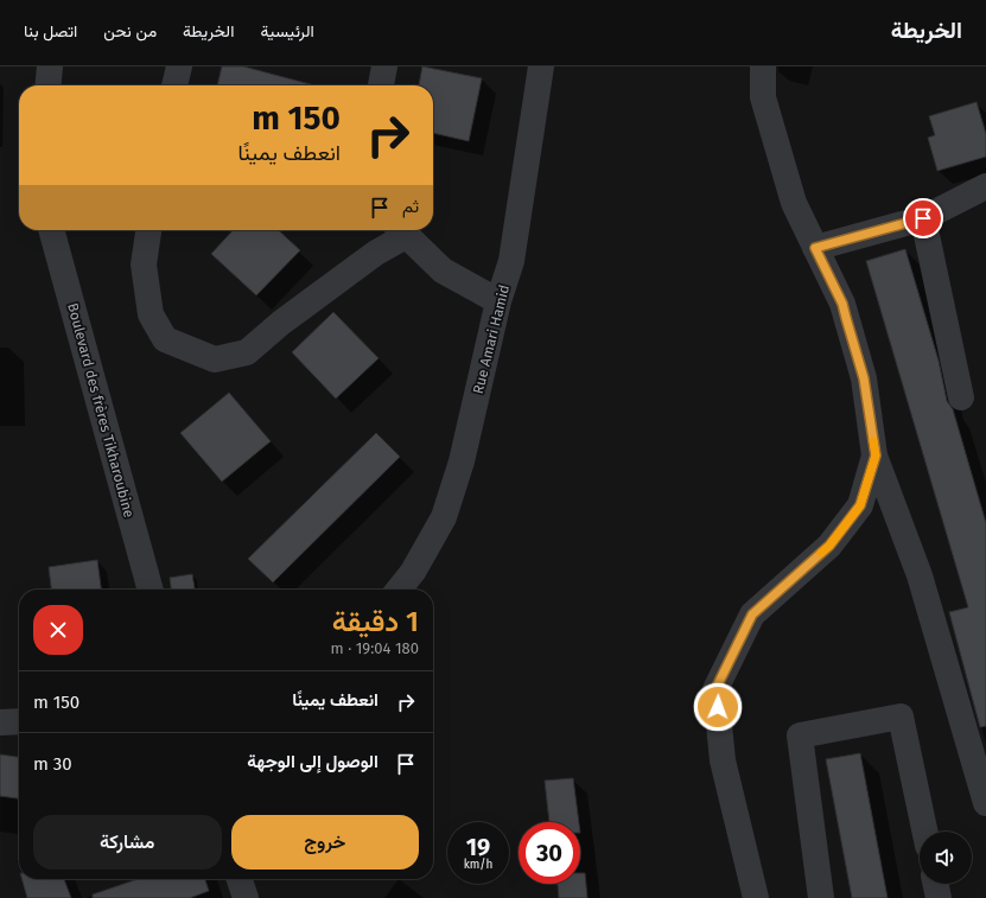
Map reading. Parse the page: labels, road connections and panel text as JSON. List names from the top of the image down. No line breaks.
{"streets":{"street":["Rue Amari Hamid","Boulevard des frères Tikharoubine"]},"page":{"header":"الخريطة","nav":["الرئيسية","الخريطة","من نحن","اتصل بنا"],"turn":["150 m","انعطف يمينًا"],"then":"ثم","heading":["1 دقيقة","180 m · 19:04"],"list":[{"name":"انعطف يمينًا","value":"150 m"},{"name":"الوصول إلى الوجهة","value":"30 m"}],"buttons":["خروج","مشاركة"],"speed":"19 km/h","limit":"30"}}
